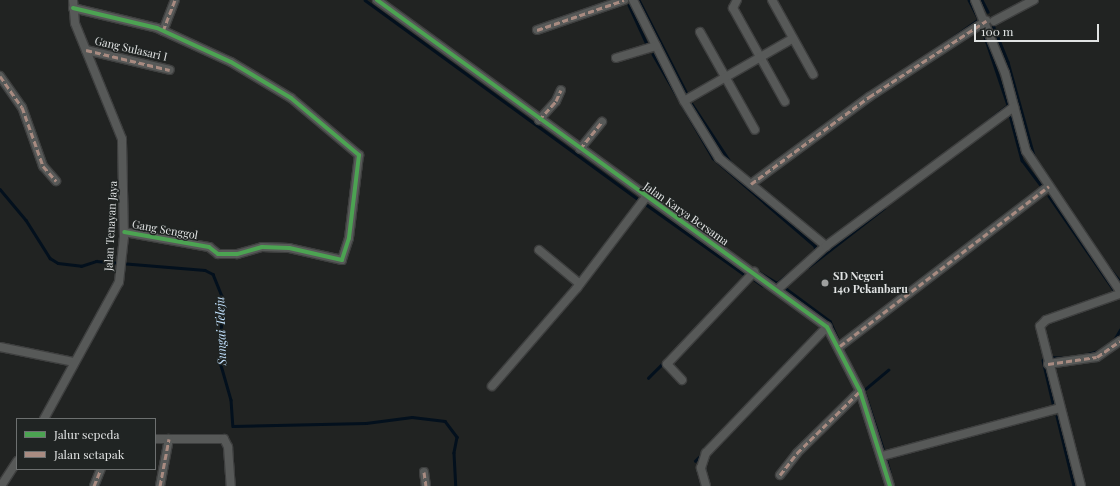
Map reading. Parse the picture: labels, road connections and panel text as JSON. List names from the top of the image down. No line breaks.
{"streets":{"street":["Gang Sulasari I","Jalan Karya Bersama","Jalan Tenayan Jaya","Gang Senggol"]},"crossings":[["Gang Sulasari I","Jalan Tenayan Jaya"],["Jalan Tenayan Jaya","Gang Senggol"]],"water":["Sungai Teleju"],"places":["SD Negeri 140 Pekanbaru"],"legend":["Jalur sepeda","Jalan setapak"],"scale_bar":"100 m"}
